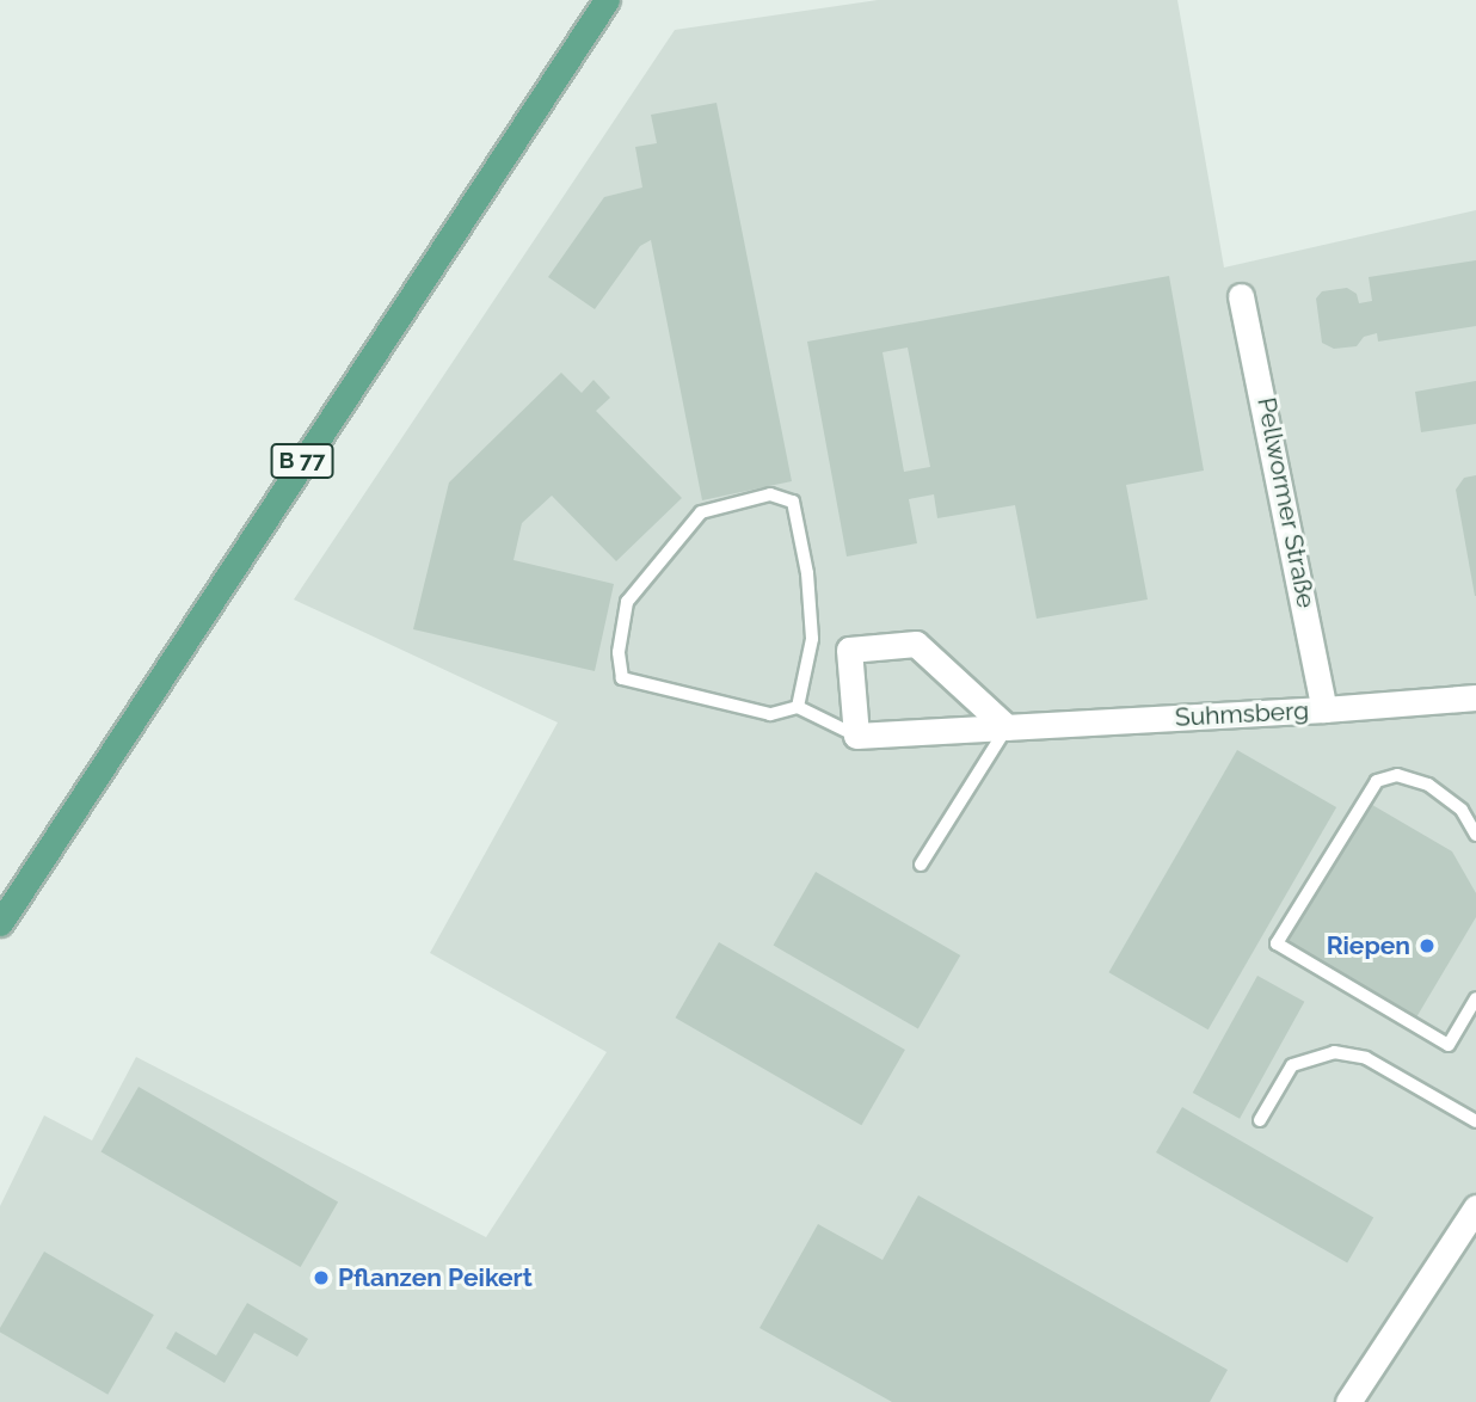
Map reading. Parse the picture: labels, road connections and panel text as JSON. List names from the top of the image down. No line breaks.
{"streets":{"main road":["B 77"],"street":["Pellwormer Straße","Suhmsberg"]},"crossings":[["Pellwormer Straße","Suhmsberg"]],"places":["Riepen","Pflanzen Peikert"]}
